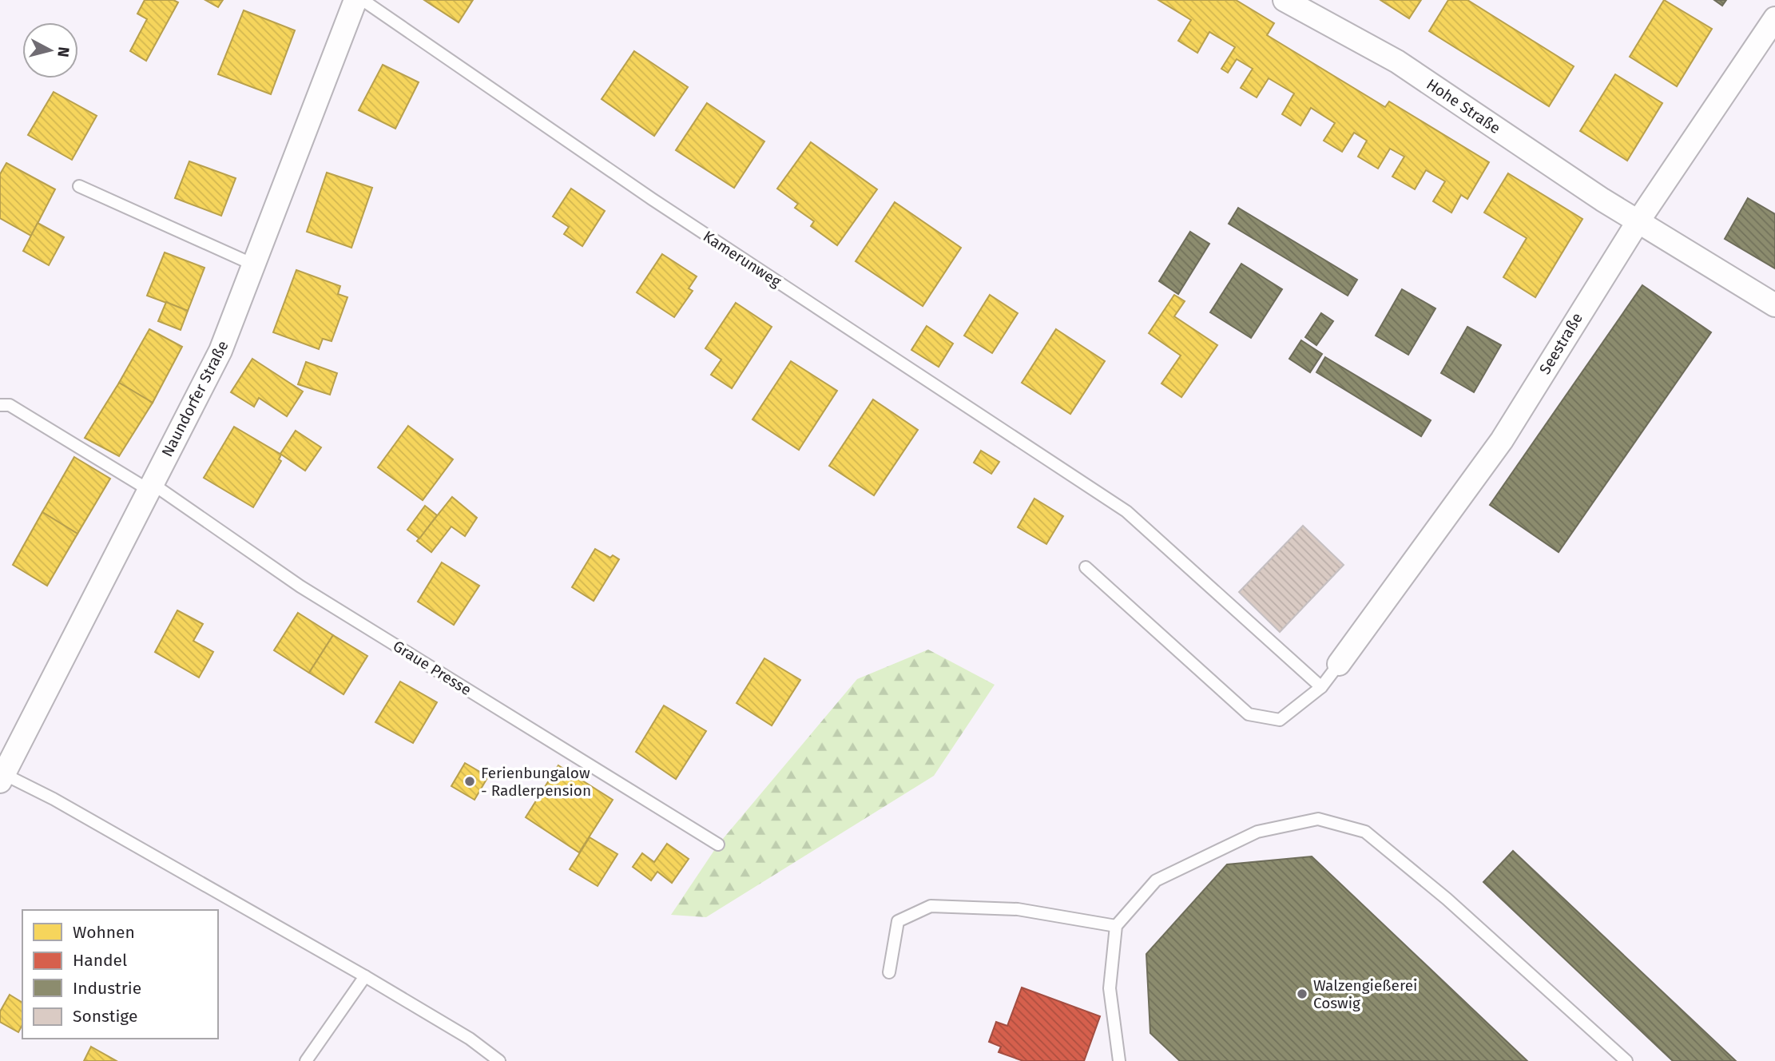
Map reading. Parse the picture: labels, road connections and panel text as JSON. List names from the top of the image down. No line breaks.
{"streets":{"street":["Hohe Straße","Seestraße","Naundorfer Straße"],"lane":["Kamerunweg","Graue Presse"]},"crossings":[["Hohe Straße","Seestraße"],["Naundorfer Straße","Graue Presse"]],"places":["Ferienbungalow - Radlerpension","Walzengießerei Coswig"],"legend":["Wohnen","Handel","Industrie","Sonstige"],"north":"right"}
